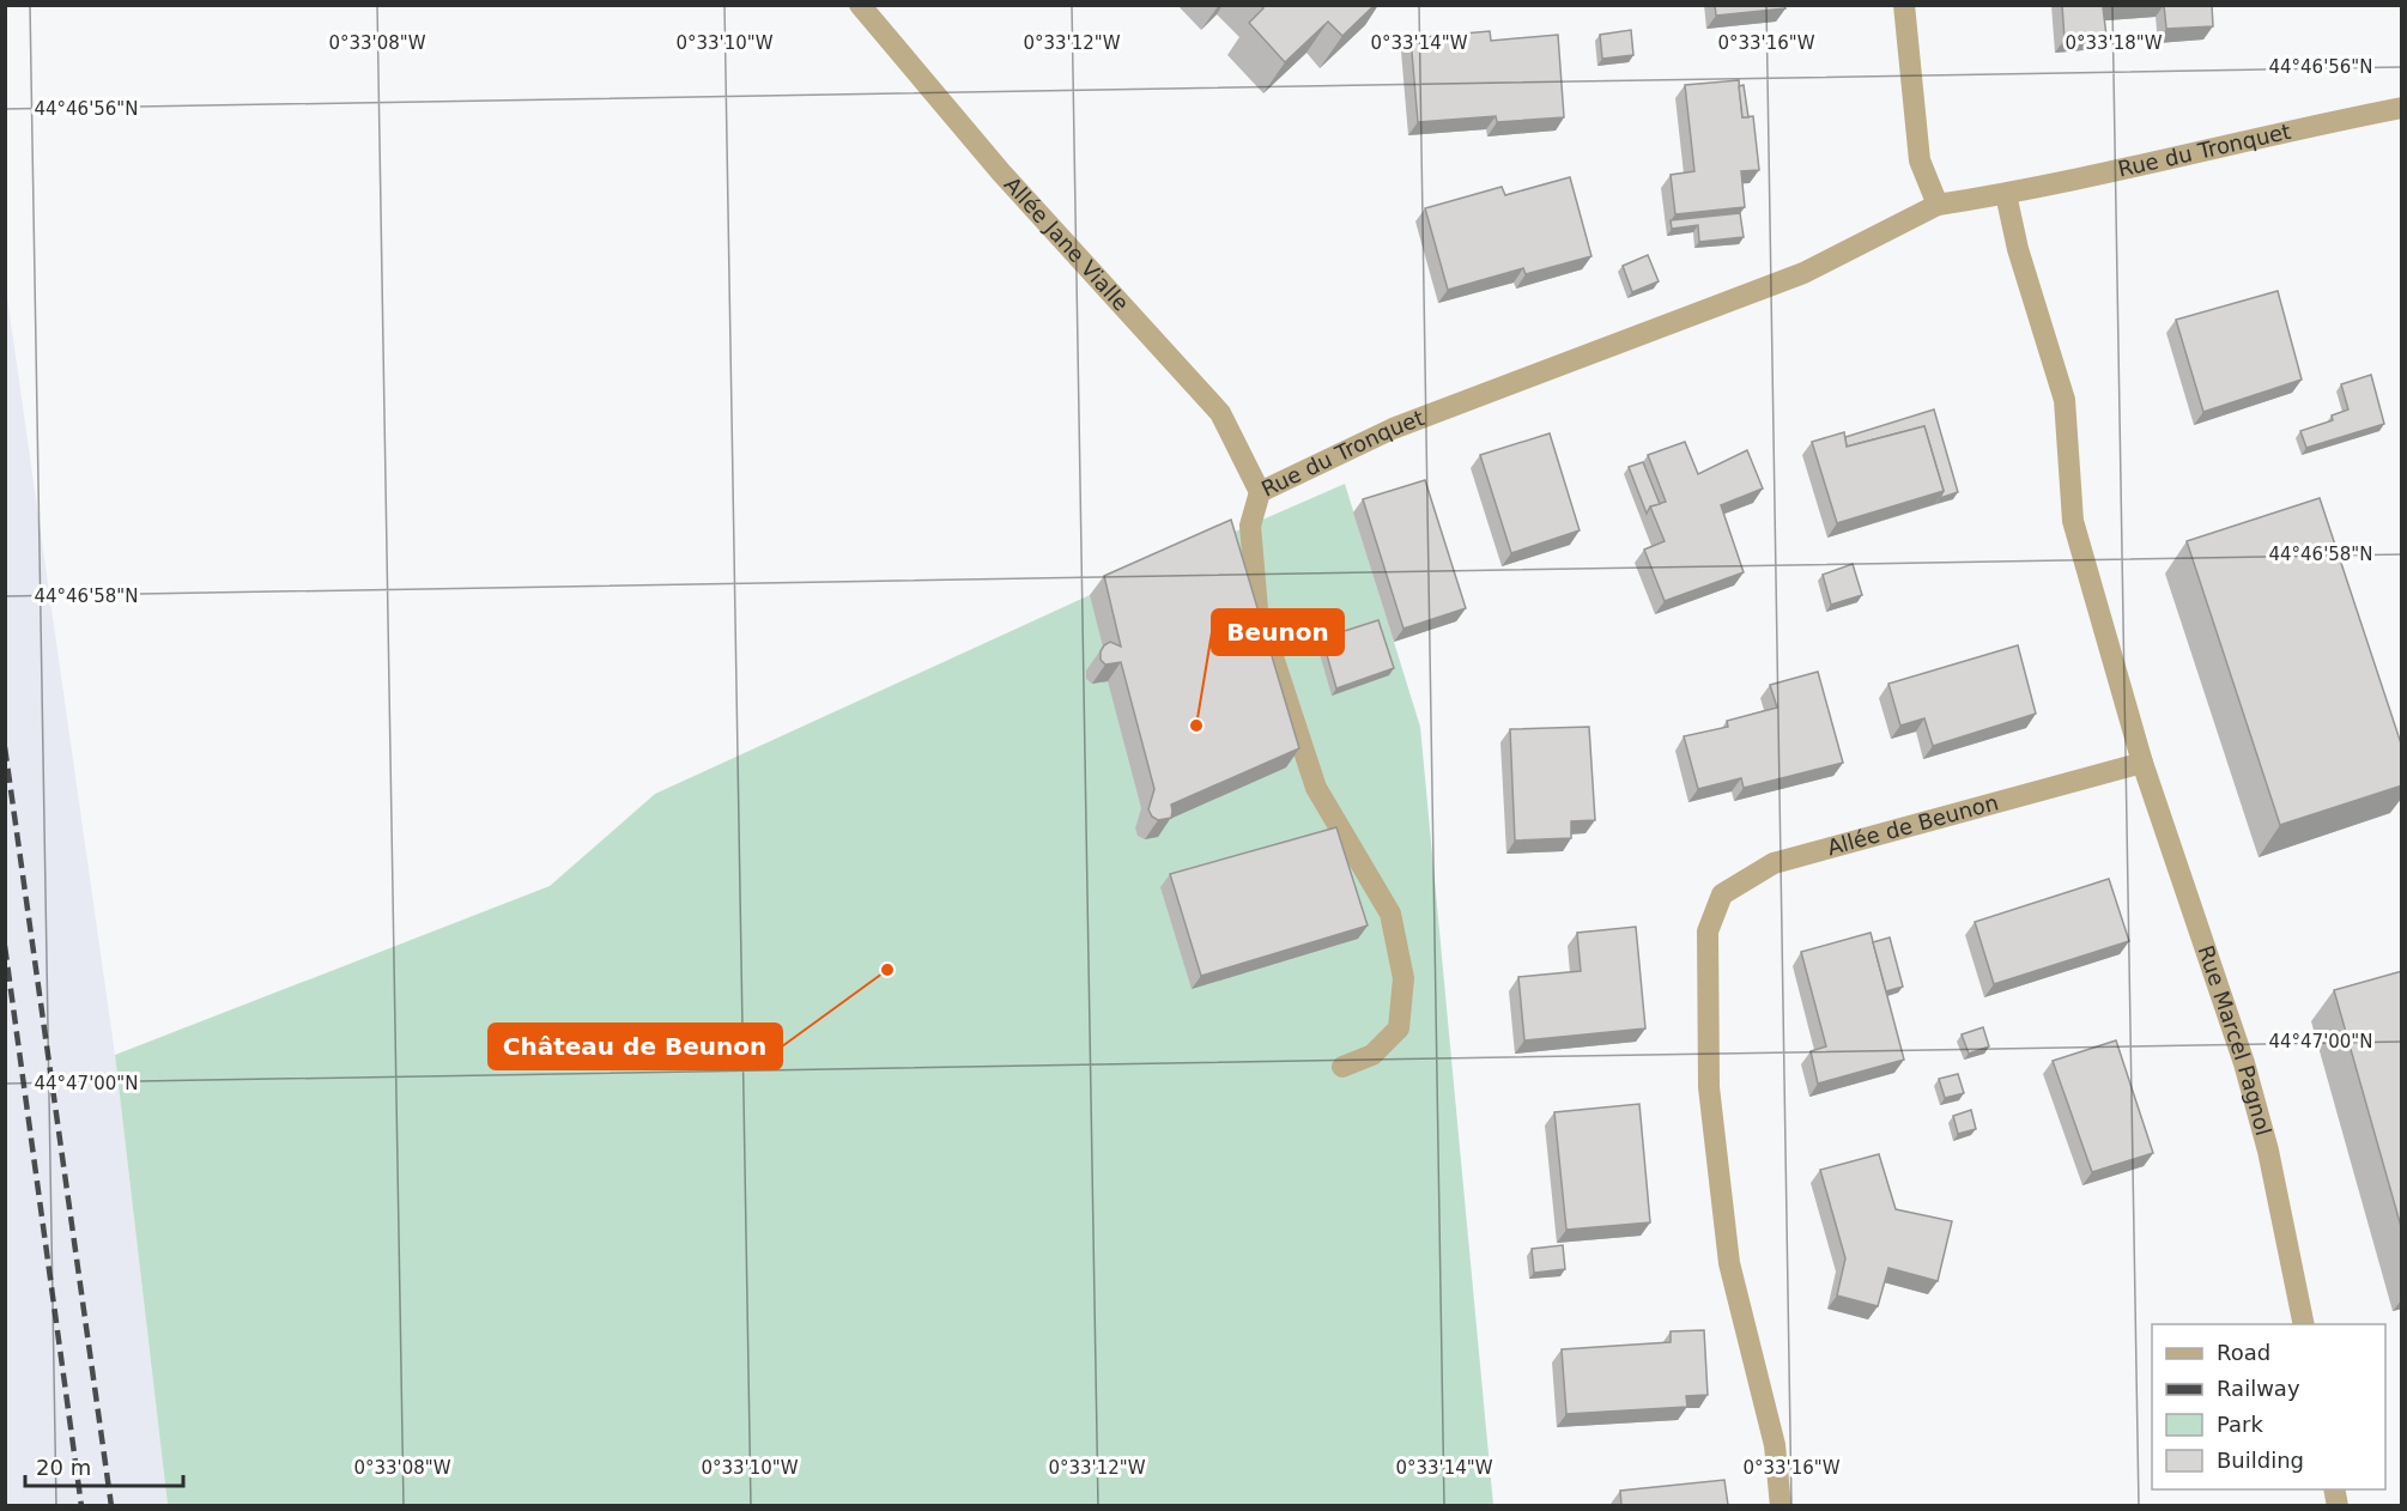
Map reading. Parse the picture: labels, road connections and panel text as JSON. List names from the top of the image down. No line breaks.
{"streets":{"street":["Rue du Tronquet","Allée Jane Vialle","Allée de Beunon","Rue Marcel Pagnol"]},"crossings":[["Rue du Tronquet","Allée Jane Vialle"],["Allée de Beunon","Rue Marcel Pagnol"]],"places":["Beunon","Château de Beunon"],"legend":["Road","Railway","Park","Building"],"scale_bar":"20 m","coordinates":["0°33'08\"W","0°33'10\"W","0°33'12\"W","0°33'14\"W","0°33'16\"W","0°33'18\"W","44°46'56\"N","44°46'58\"N","44°47'00\"N"]}
